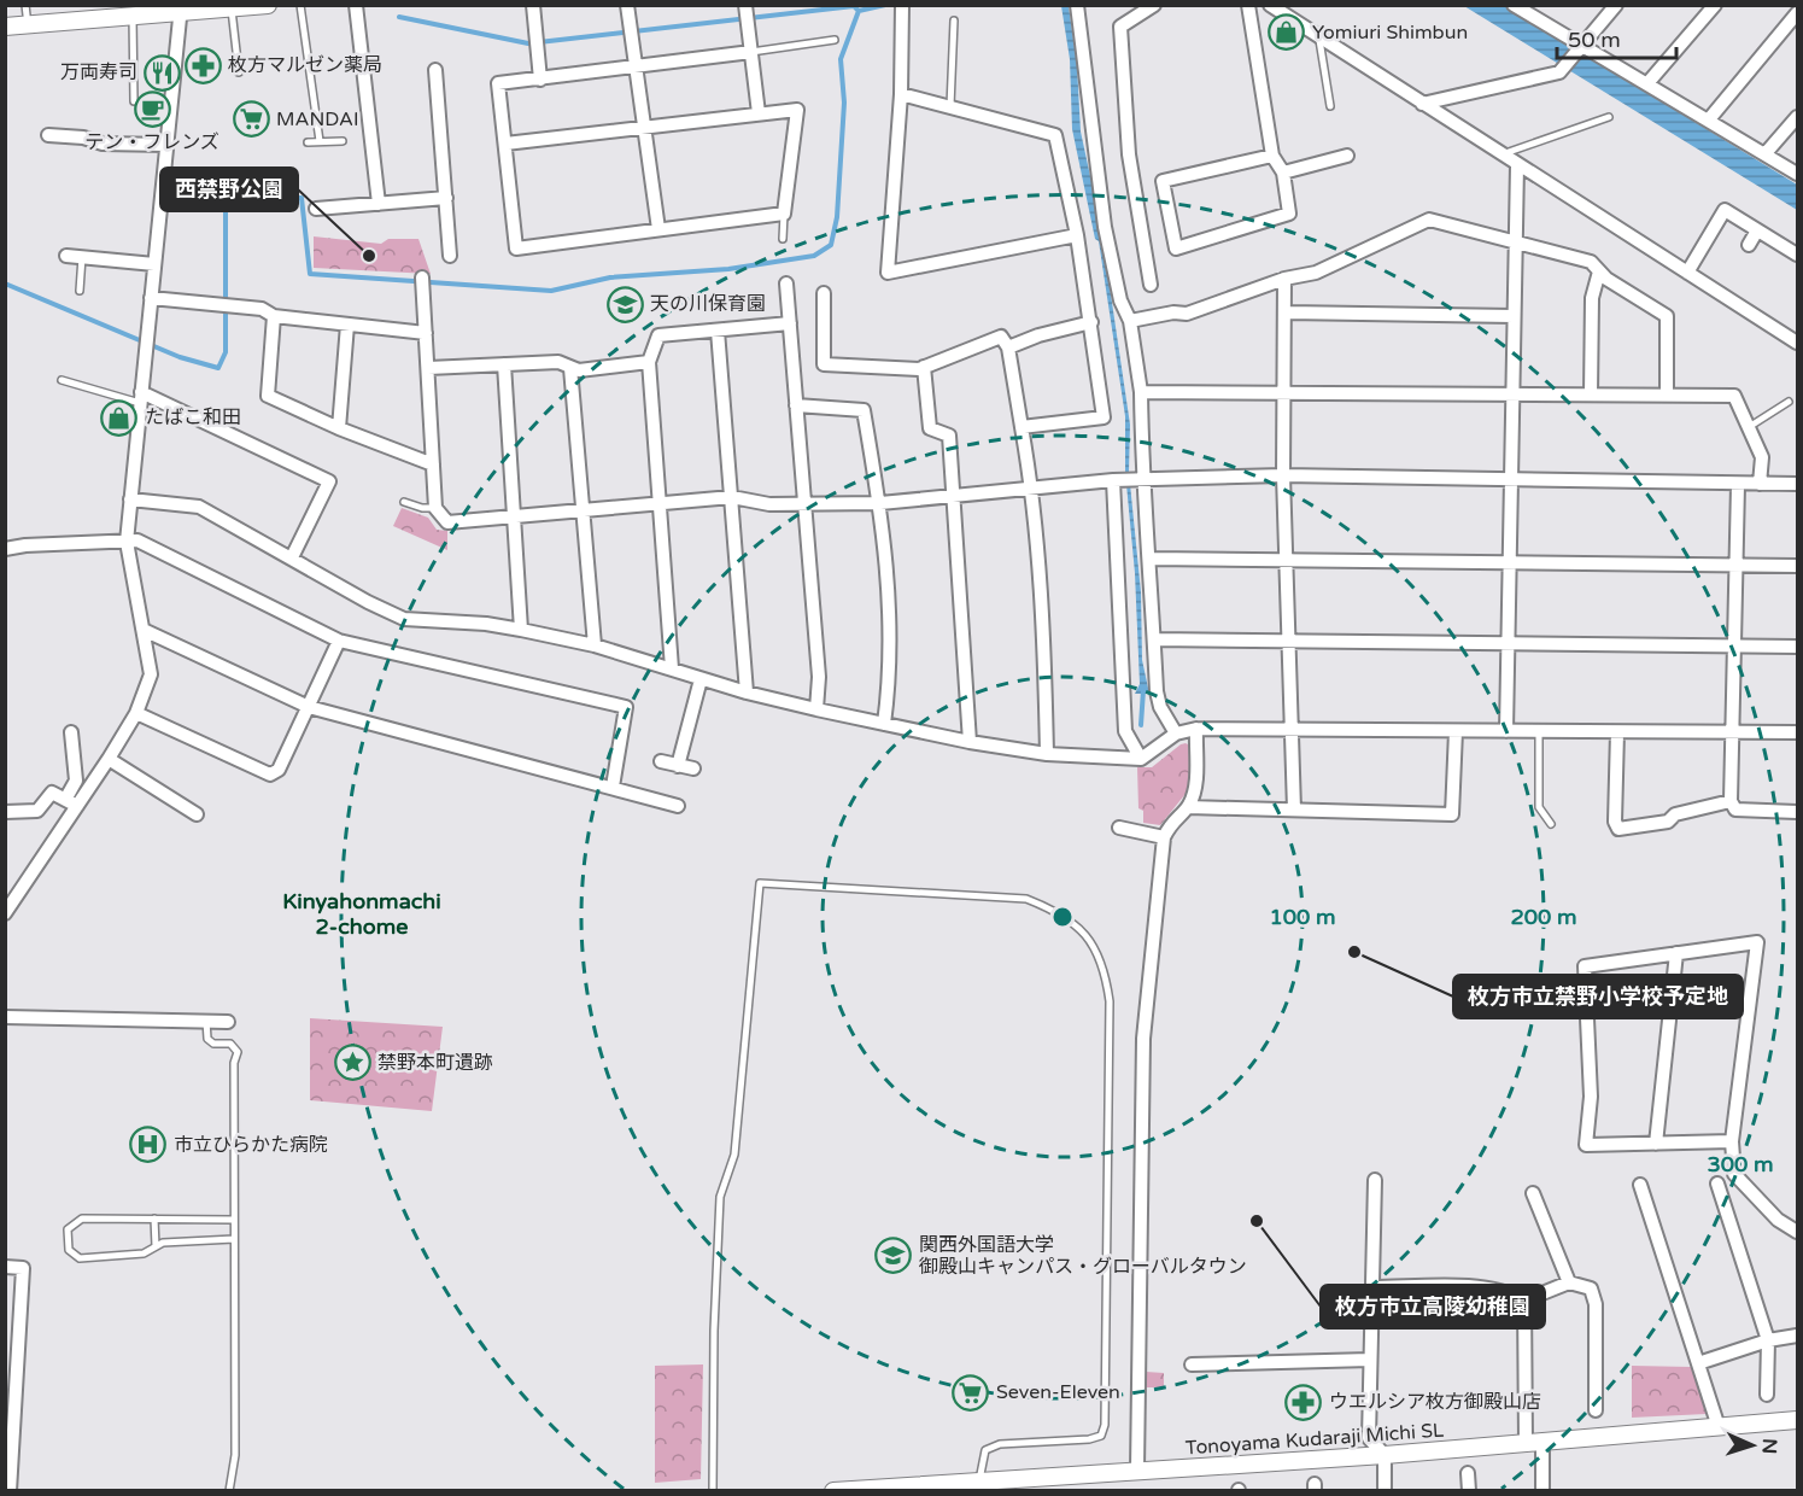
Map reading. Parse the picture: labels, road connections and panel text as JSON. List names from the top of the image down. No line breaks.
{"streets":{"street":["Tonoyama Kudaraji Michi SL"]},"districts":["Kinyahonmachi 2-chome"],"places":{"shop":["Yomiuri Shimbun","たばこ和田"],"pharmacy":["枚方マルゼン薬局","ウエルシア枚方御殿山店"],"restaurant":["万両寿司"],"cafe":["テン・フレンズ"],"supermarket":["MANDAI","Seven-Eleven"],"other":["西禁野公園","枚方市立禁野小学校予定地","枚方市立高陵幼稚園"],"school or university":["天の川保育園","関西外国語大学 御殿山キャンパス・グローバルタウン"],"place":["禁野本町遺跡"],"hospital":["市立ひらかた病院"]},"scale_bar":"50 m","north":"right","rings":["100 m","200 m","300 m"]}
